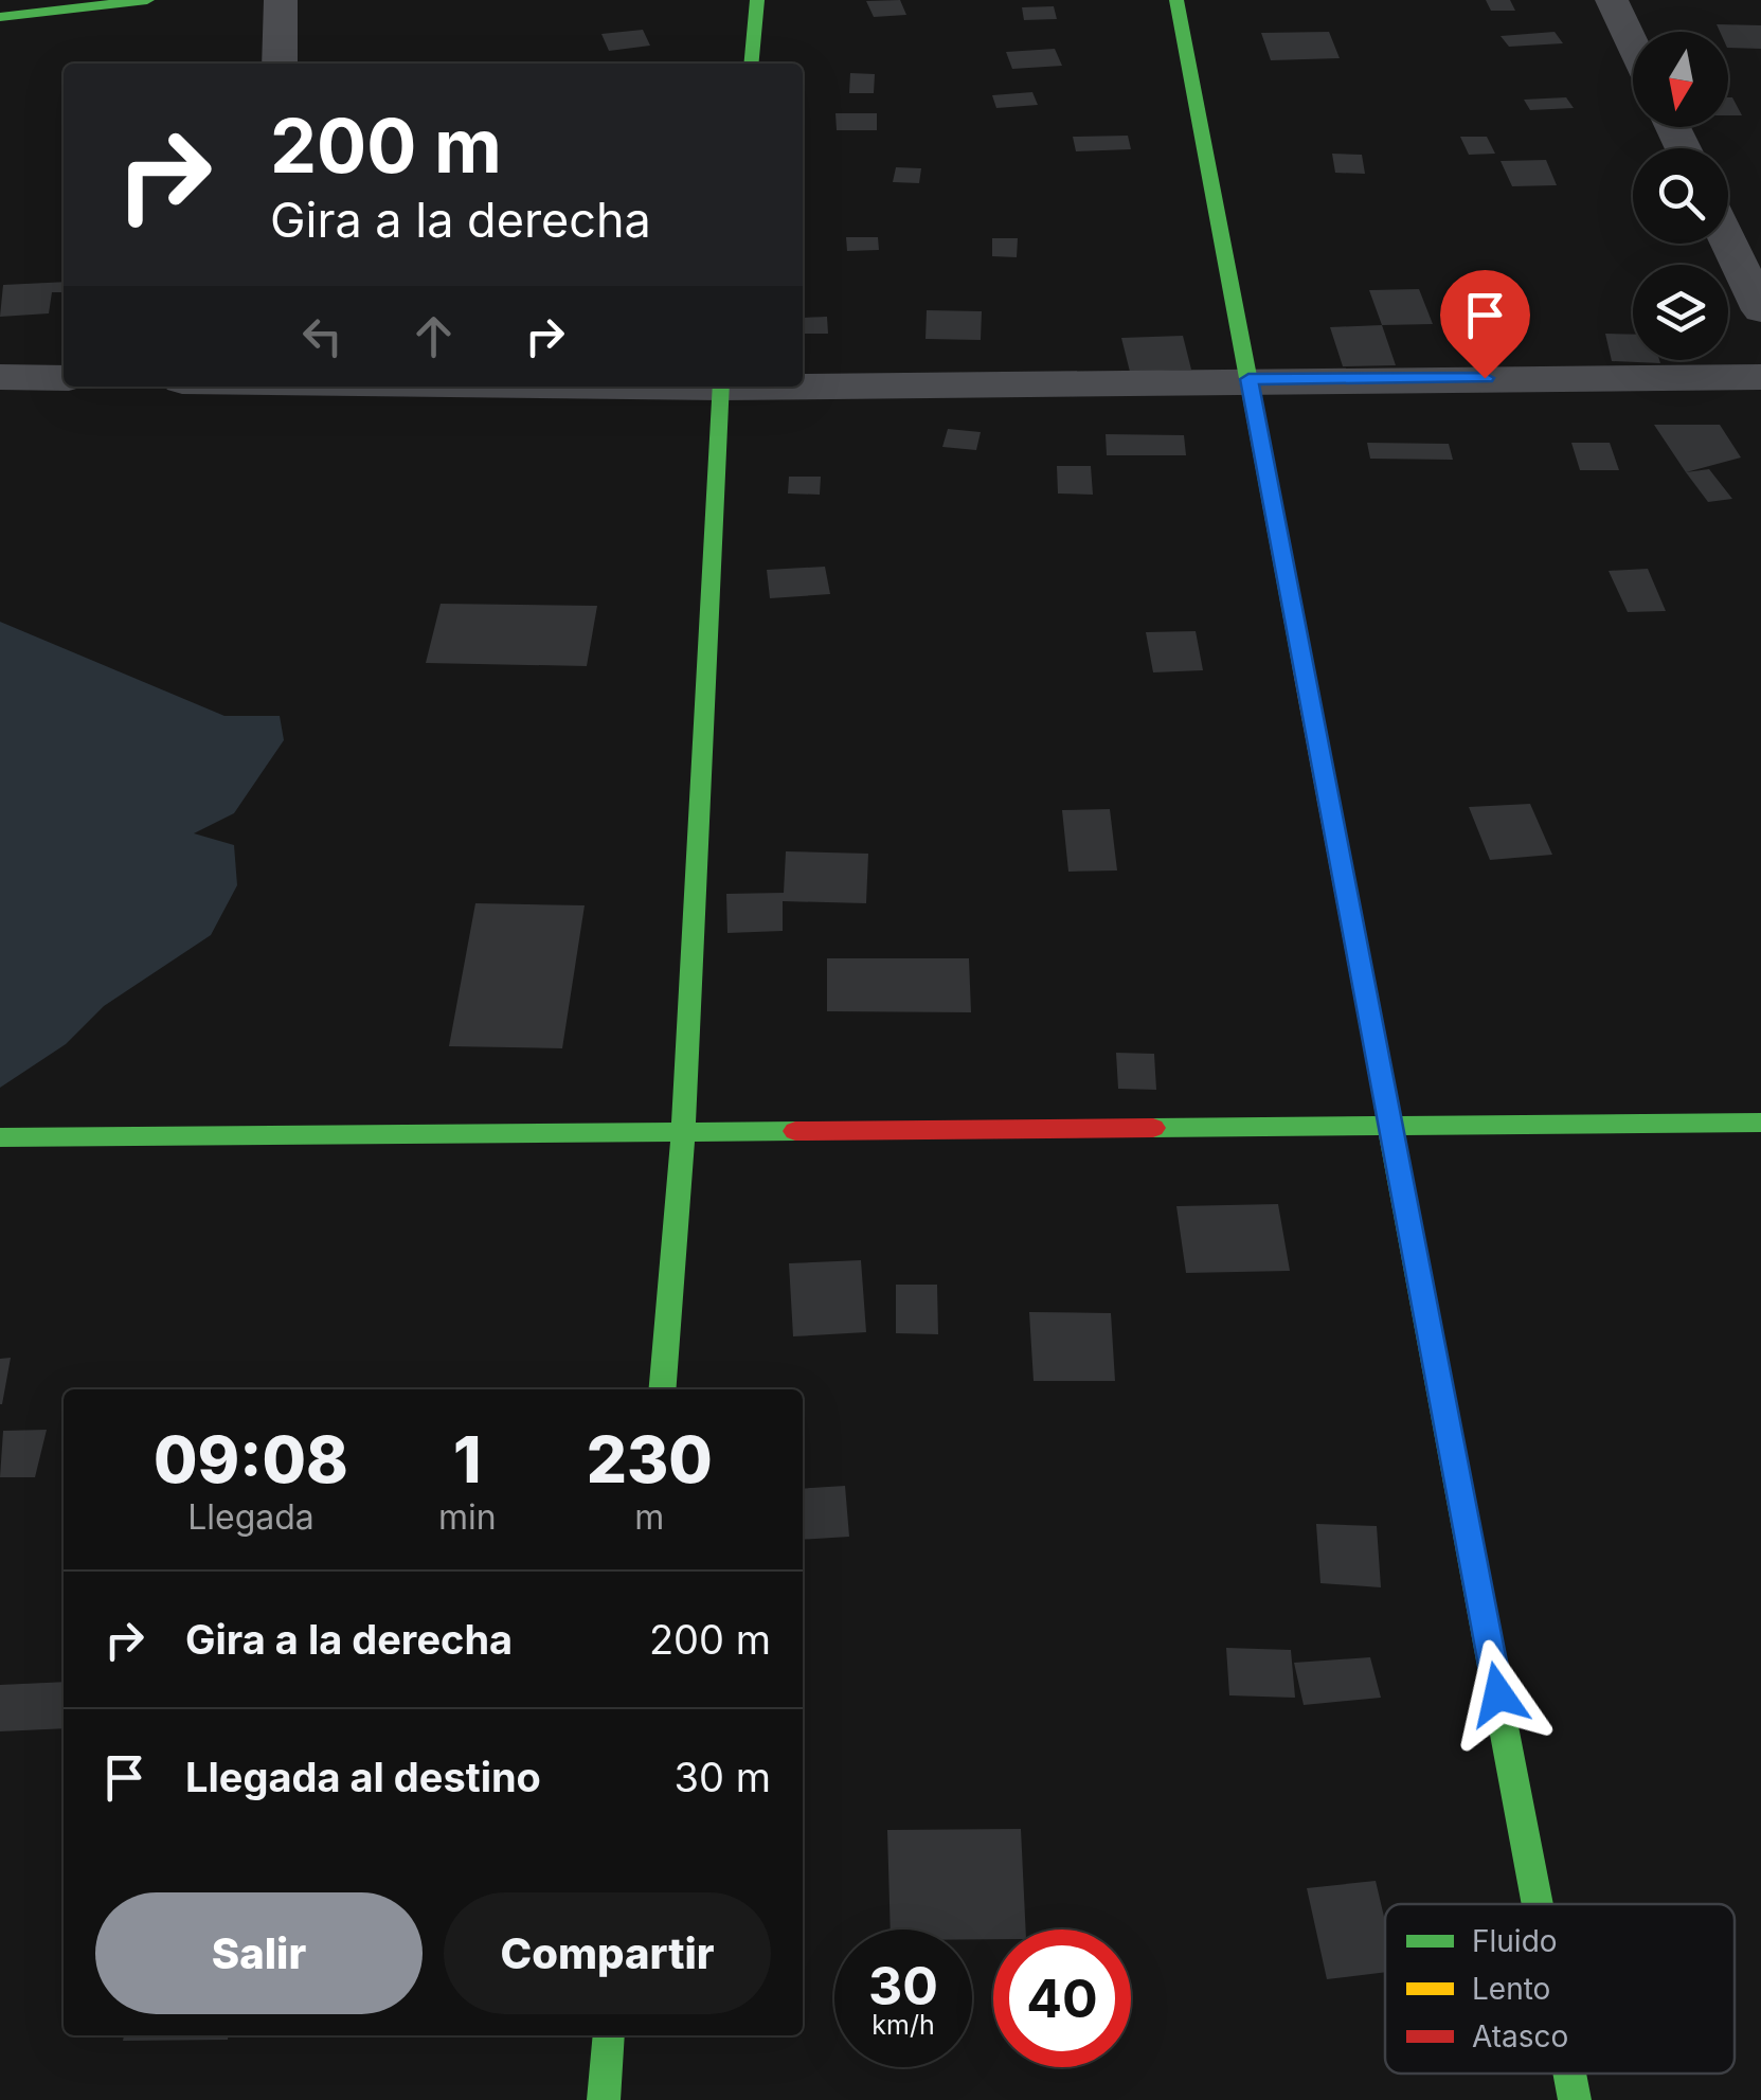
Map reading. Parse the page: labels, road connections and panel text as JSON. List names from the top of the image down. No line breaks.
{"legend":["Fluido","Lento","Atasco"],"north":"bottom","page":{"turn":["200 m","Gira a la derecha"],"eta":["09:08","Llegada","1","min","230","m"],"list":[{"name":"Gira a la derecha","value":"200 m"},{"name":"Llegada al destino","value":"30 m"}],"buttons":["Salir","Compartir"],"speed":"30 km/h","limit":"40"}}
